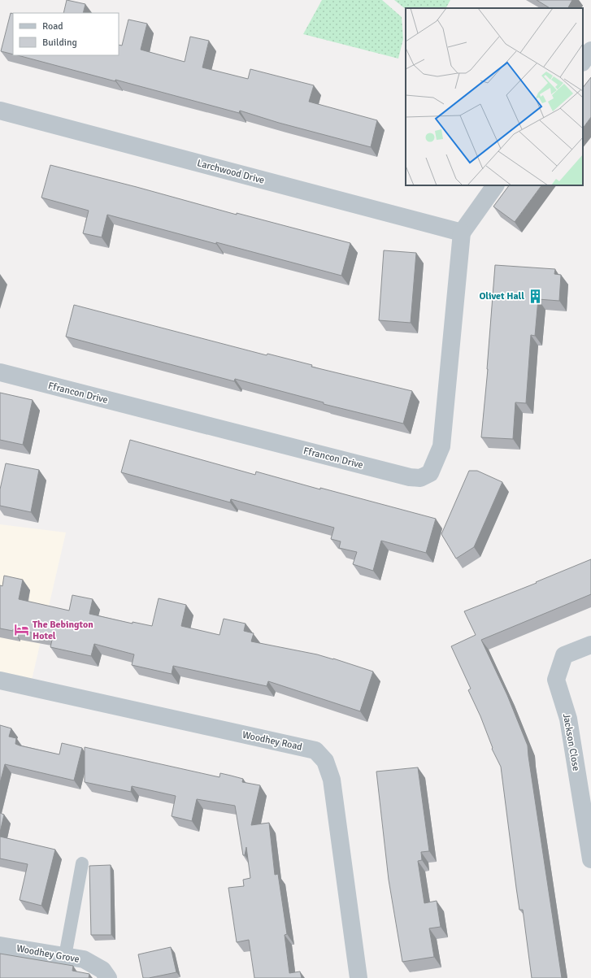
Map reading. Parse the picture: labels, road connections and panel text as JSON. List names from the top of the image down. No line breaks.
{"streets":{"street":["Larchwood Drive","Ffrancon Drive","Woodhey Road","Jackson Close","Woodhey Grove"]},"crossings":[["Larchwood Drive","Ffrancon Drive"]],"places":{"building":["Olivet Hall"],"hotel":["The Bebington Hotel"]},"legend":["Road","Building"]}
